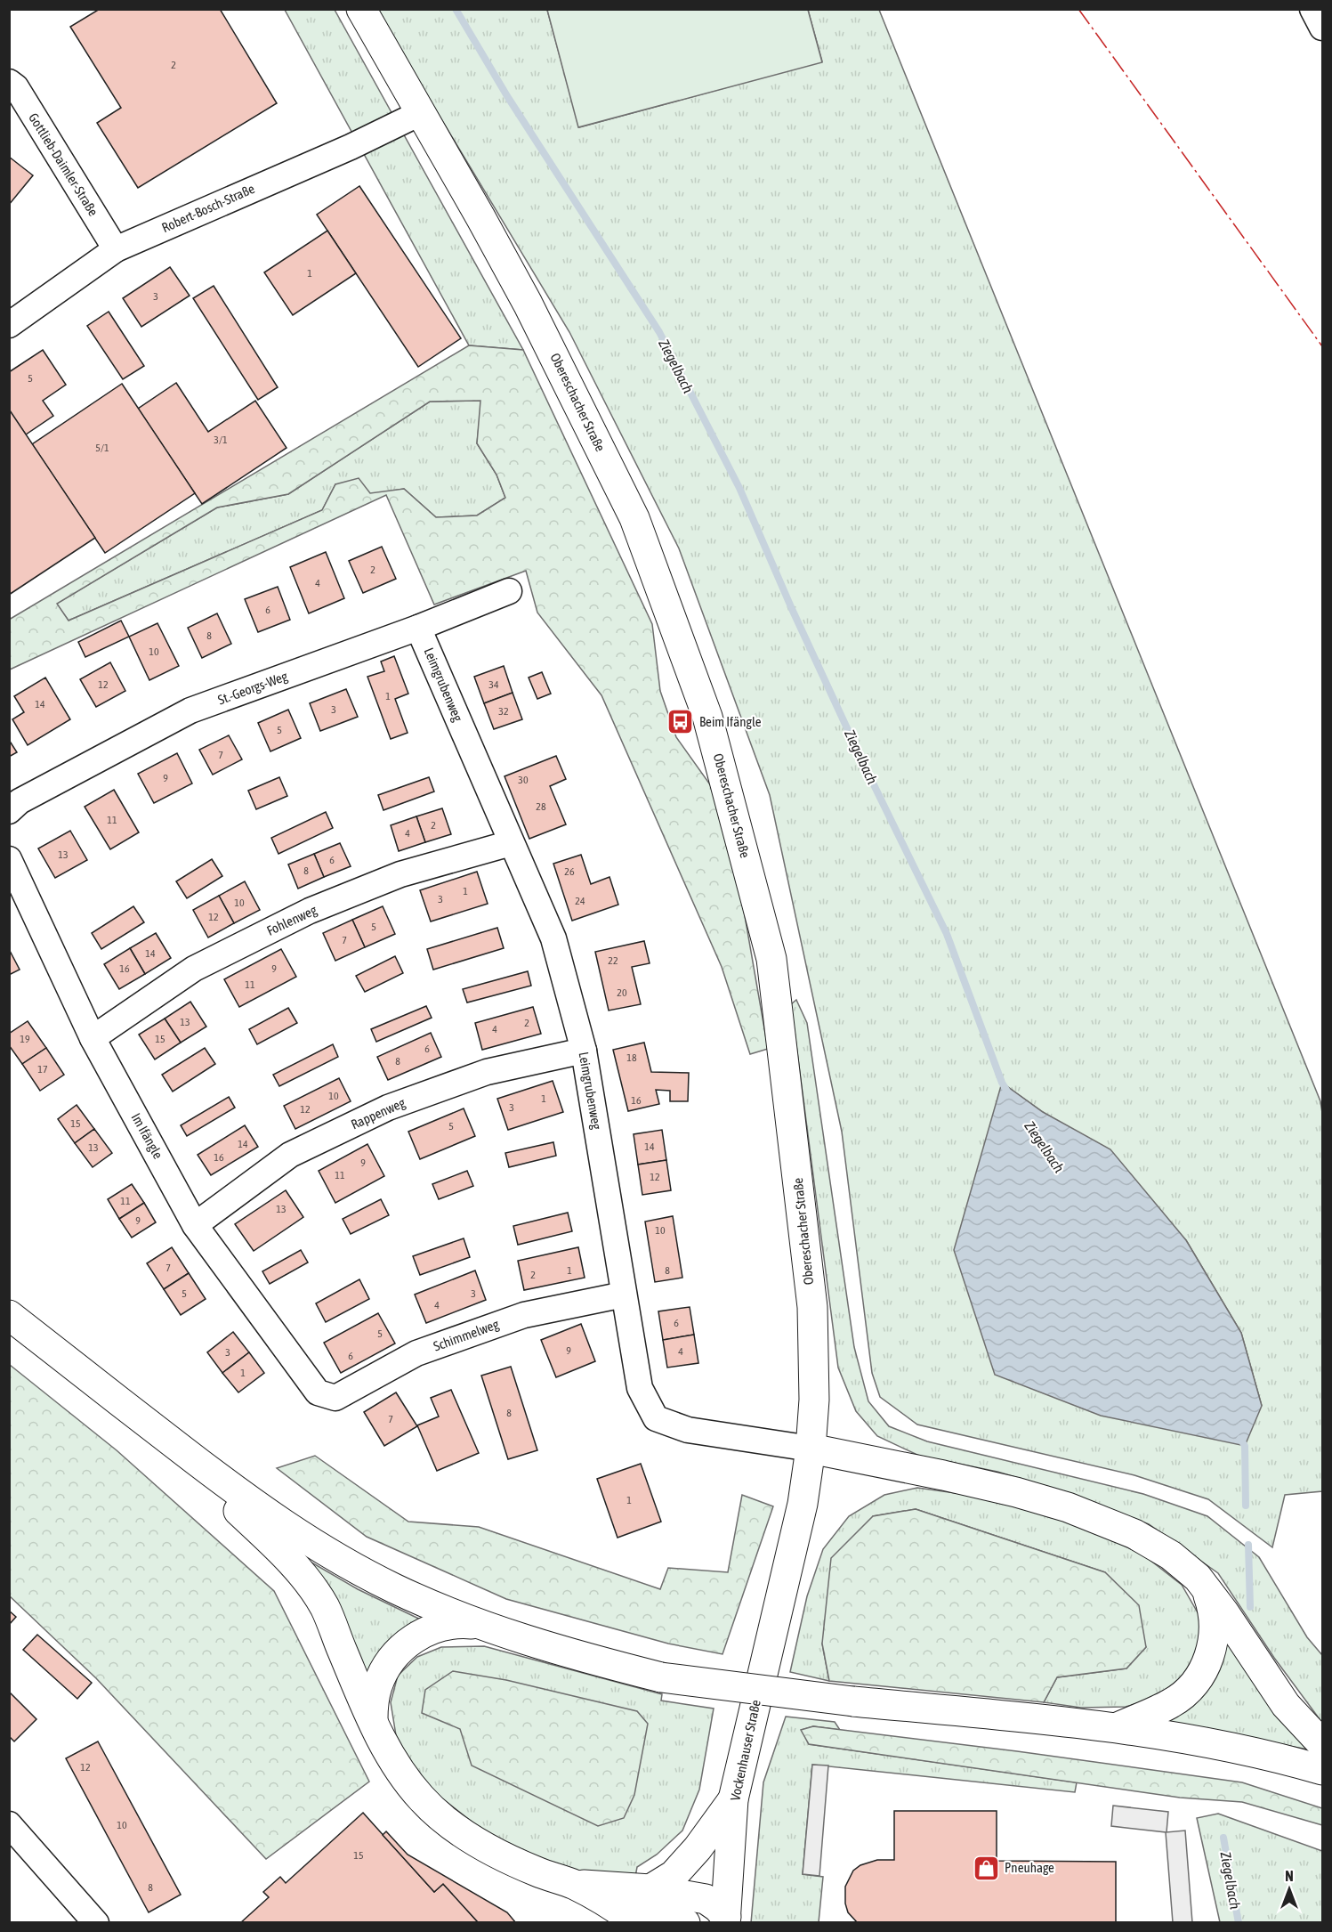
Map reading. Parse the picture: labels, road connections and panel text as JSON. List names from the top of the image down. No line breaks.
{"streets":{"main road":["Obereschacher Straße","Vockenhauser Straße"],"street":["Gottlieb-Daimler-Straße","Robert-Bosch-Straße","Leimgrubenweg","St.-Georgs-Weg","Fohlenweg","Rappenweg","Im Ifängle","Schimmelweg"]},"crossings":[["Gottlieb-Daimler-Straße","Robert-Bosch-Straße"],["Robert-Bosch-Straße","Obereschacher Straße"],["Obereschacher Straße","Leimgrubenweg"],["Obereschacher Straße","Vockenhauser Straße"],["Leimgrubenweg","St.-Georgs-Weg"],["Leimgrubenweg","Fohlenweg"],["Leimgrubenweg","Rappenweg"],["Leimgrubenweg","Schimmelweg"],["Fohlenweg","Im Ifängle"],["Rappenweg","Im Ifängle"],["Im Ifängle","Schimmelweg"]],"water":["Ziegelbach"],"places":{"bus stop":["Beim Ifängle"],"shop":["Pneuhage"]},"house_numbers":["2","1","3","5","3/1","5/1","2","4","6","8","10","12","34","1","14","3","32","5","7","9","30","28","11","2","4","13","6","8","26","1","3","24","10","12","5","7","14","22","16","9","11","20","13","2","4","19","15","6","18","8","17","10","1","16","3","12","15","5","14","14","13","16","9","11","12","11","13","9","10","7","1","8","2","5","3","4","6","5","9","4","3","6","1","8","7","1","12","10","15","8"],"north":"top"}
